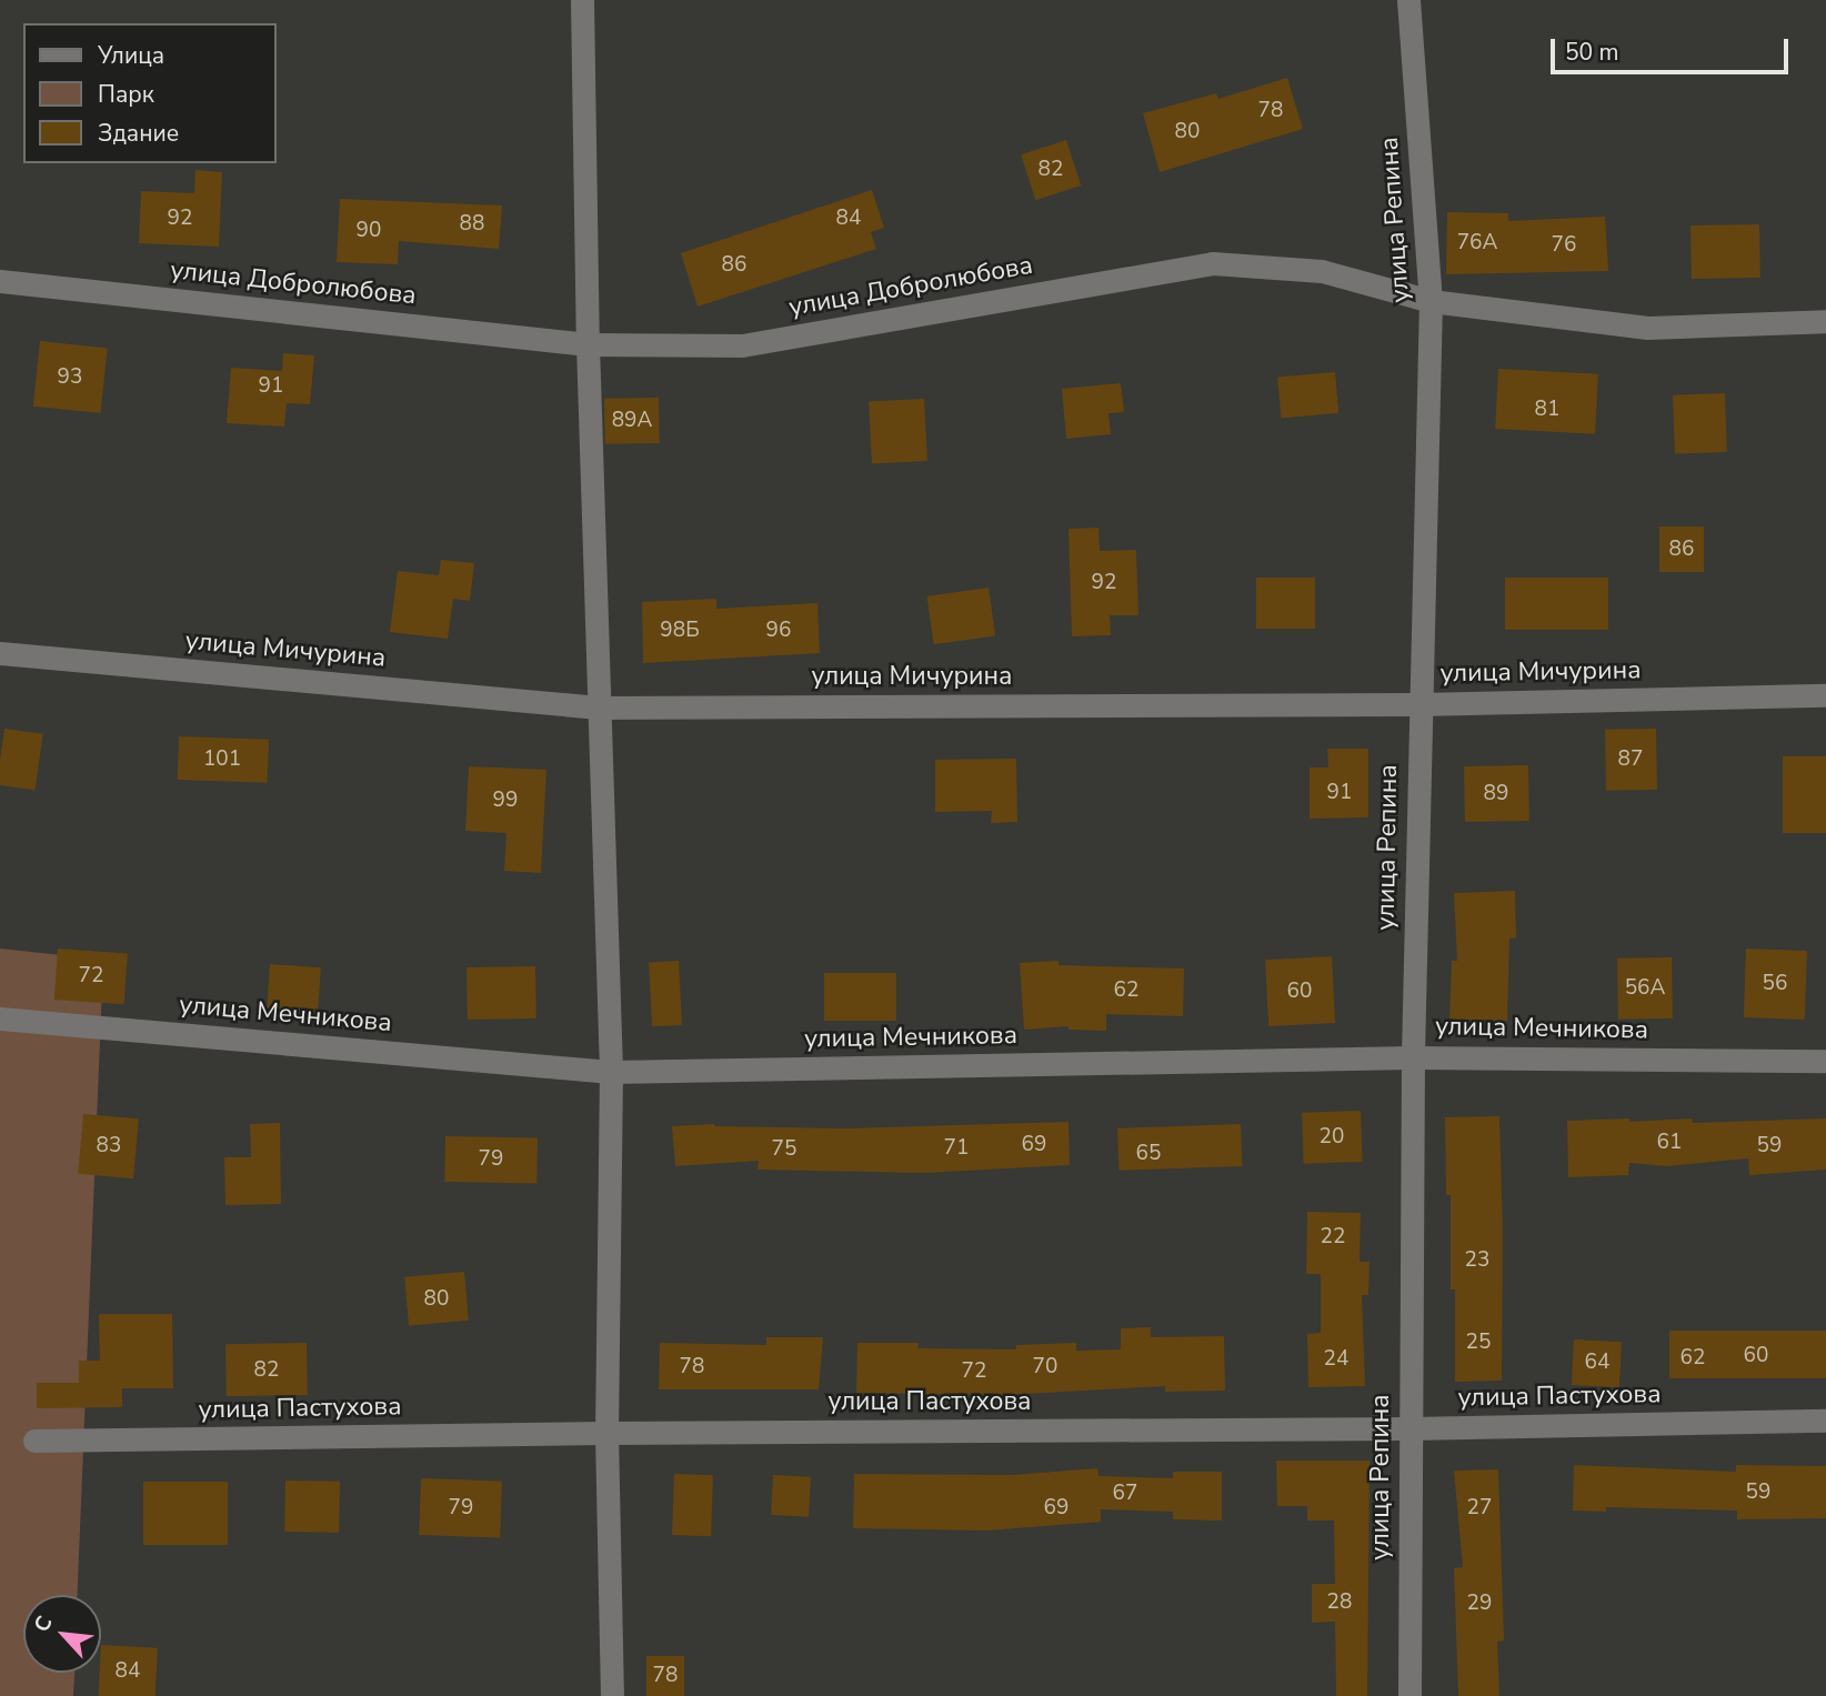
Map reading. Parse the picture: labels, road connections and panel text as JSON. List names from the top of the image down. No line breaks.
{"streets":{"street":["улица Репина","улица Добролюбова","улица Мичурина","улица Мечникова","улица Пастухова"]},"crossings":[["улица Репина","улица Добролюбова"],["улица Репина","улица Мичурина"],["улица Репина","улица Мечникова"],["улица Репина","улица Пастухова"]],"house_numbers":["78","80","82","92","84","88","90","76А","76","86","93","91","81","89А","86","92","98Б","96","101","87","91","89","99","72","56","56А","62","60","20","61","69","83","59","71","75","65","79","22","23","80","25","60","62","24","64","78","70","82","72","59","67","79","69","27","28","29","84","78"],"legend":["Улица","Парк","Здание"],"scale_bar":"50 m","north":"top left"}
